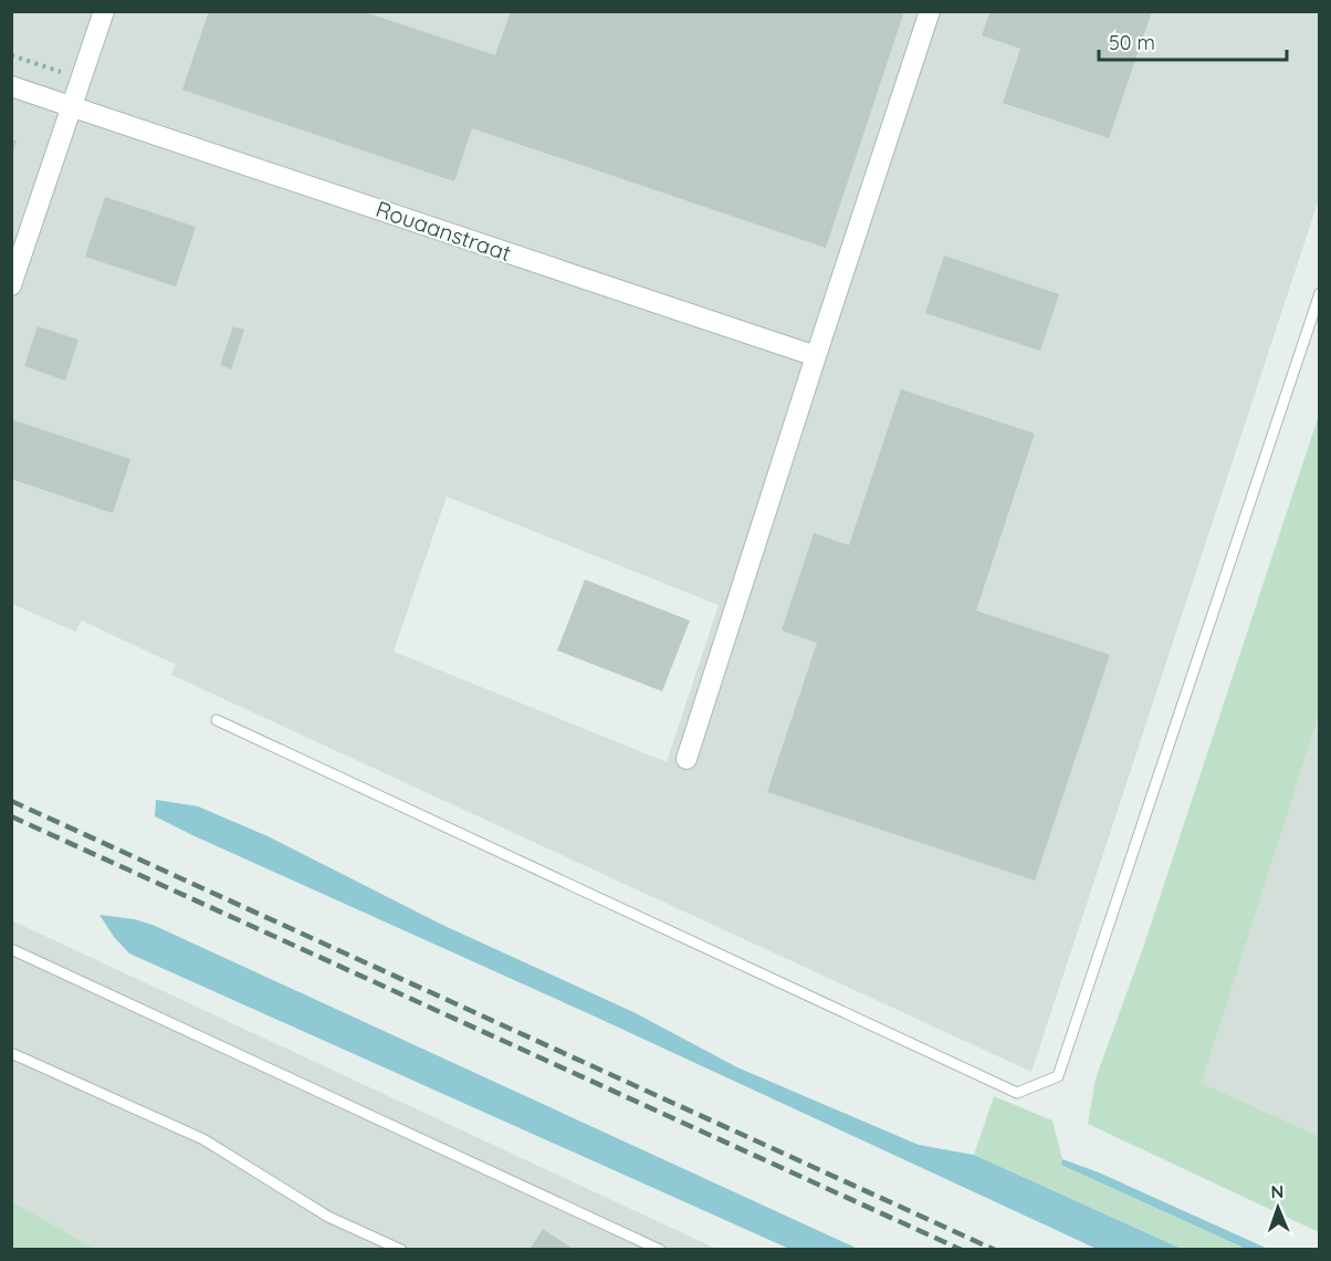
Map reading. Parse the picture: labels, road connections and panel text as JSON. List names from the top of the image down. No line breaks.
{"streets":{"street":["Rouaanstraat"]},"scale_bar":"50 m","north":"top"}
